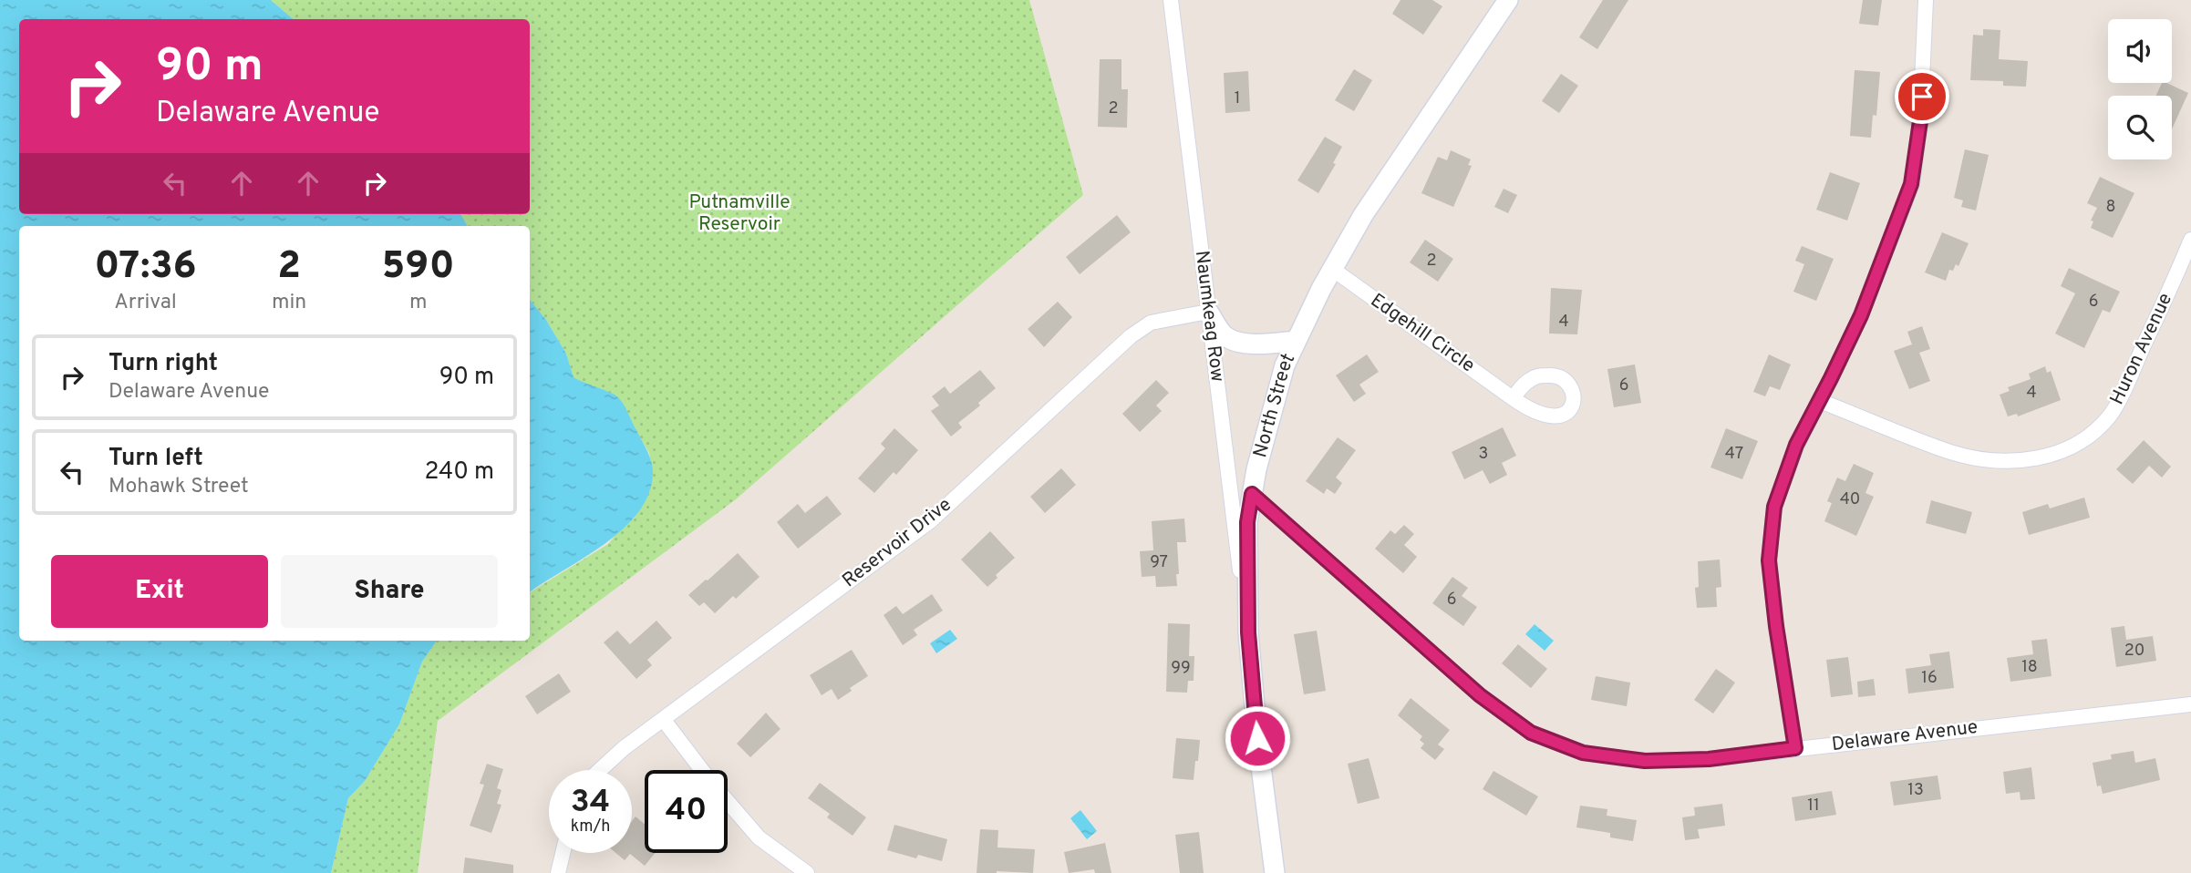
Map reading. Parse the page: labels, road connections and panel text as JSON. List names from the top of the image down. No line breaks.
{"streets":{"street":["Naumkeag Row","Edgehill Circle","Huron Avenue","North Street","Reservoir Drive","Delaware Avenue"]},"crossings":[["Naumkeag Row","North Street"],["Naumkeag Row","Reservoir Drive"],["Edgehill Circle","North Street"],["North Street","Delaware Avenue"]],"parks":["Putnamville Reservoir"],"house_numbers":["1","2","8","2","6","4","6","4","3","47","40","97","6","20","18","99","16","13","11"],"page":{"turn":["90 m","Delaware Avenue"],"eta":["07:36","Arrival","2","min","590","m"],"list":[{"name":"Turn right","note":"Delaware Avenue","value":"90 m"},{"name":"Turn left","note":"Mohawk Street","value":"240 m"}],"buttons":["Exit","Share"],"speed":"34 km/h","limit":"40"}}
